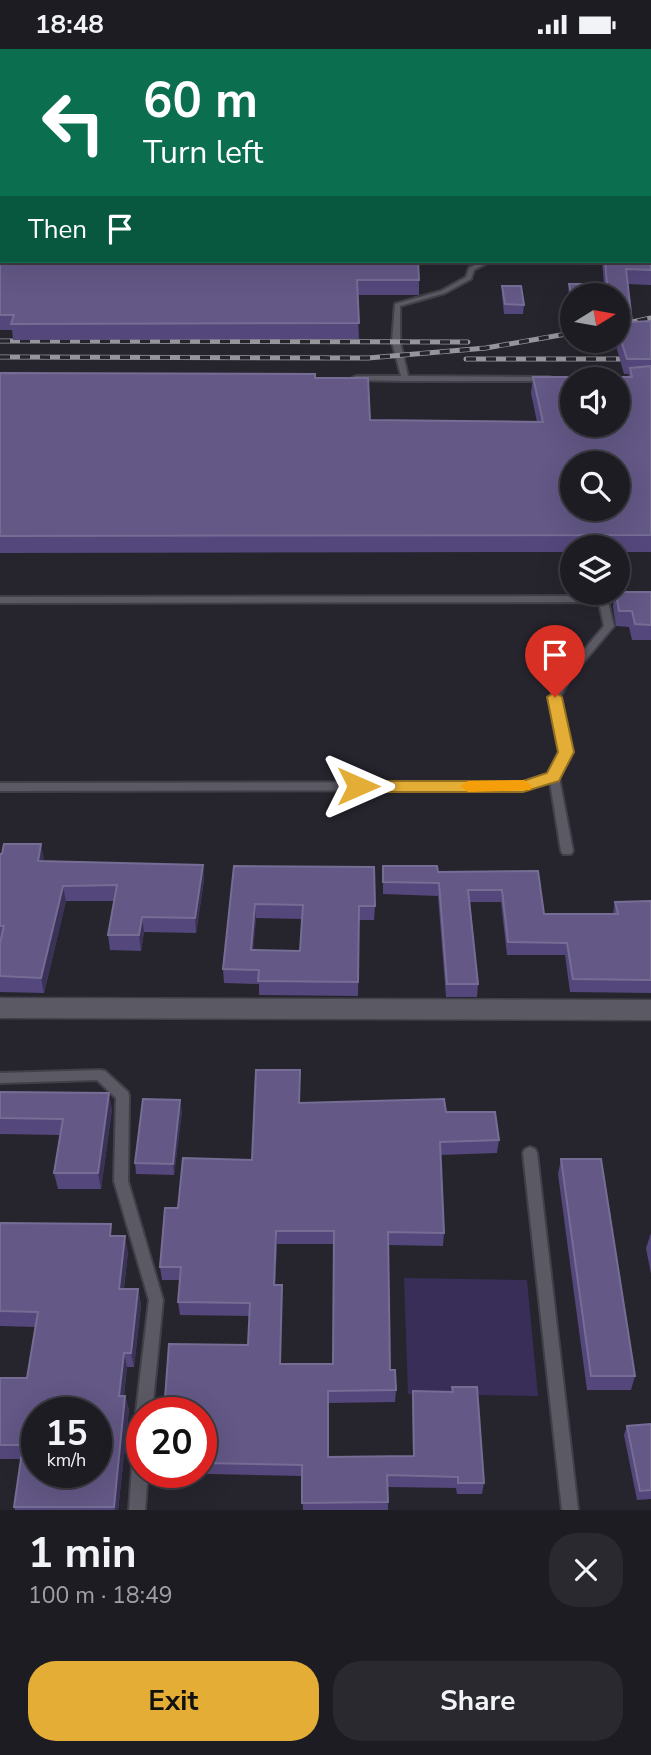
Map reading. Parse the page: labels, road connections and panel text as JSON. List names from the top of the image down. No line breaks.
{"north":"right","page":{"status":"18:48","turn":["60 m","Turn left"],"then":"Then","speed":"15 km/h","limit":"20","heading":["1 min","100 m · 18:49"],"buttons":["Exit","Share"]}}
